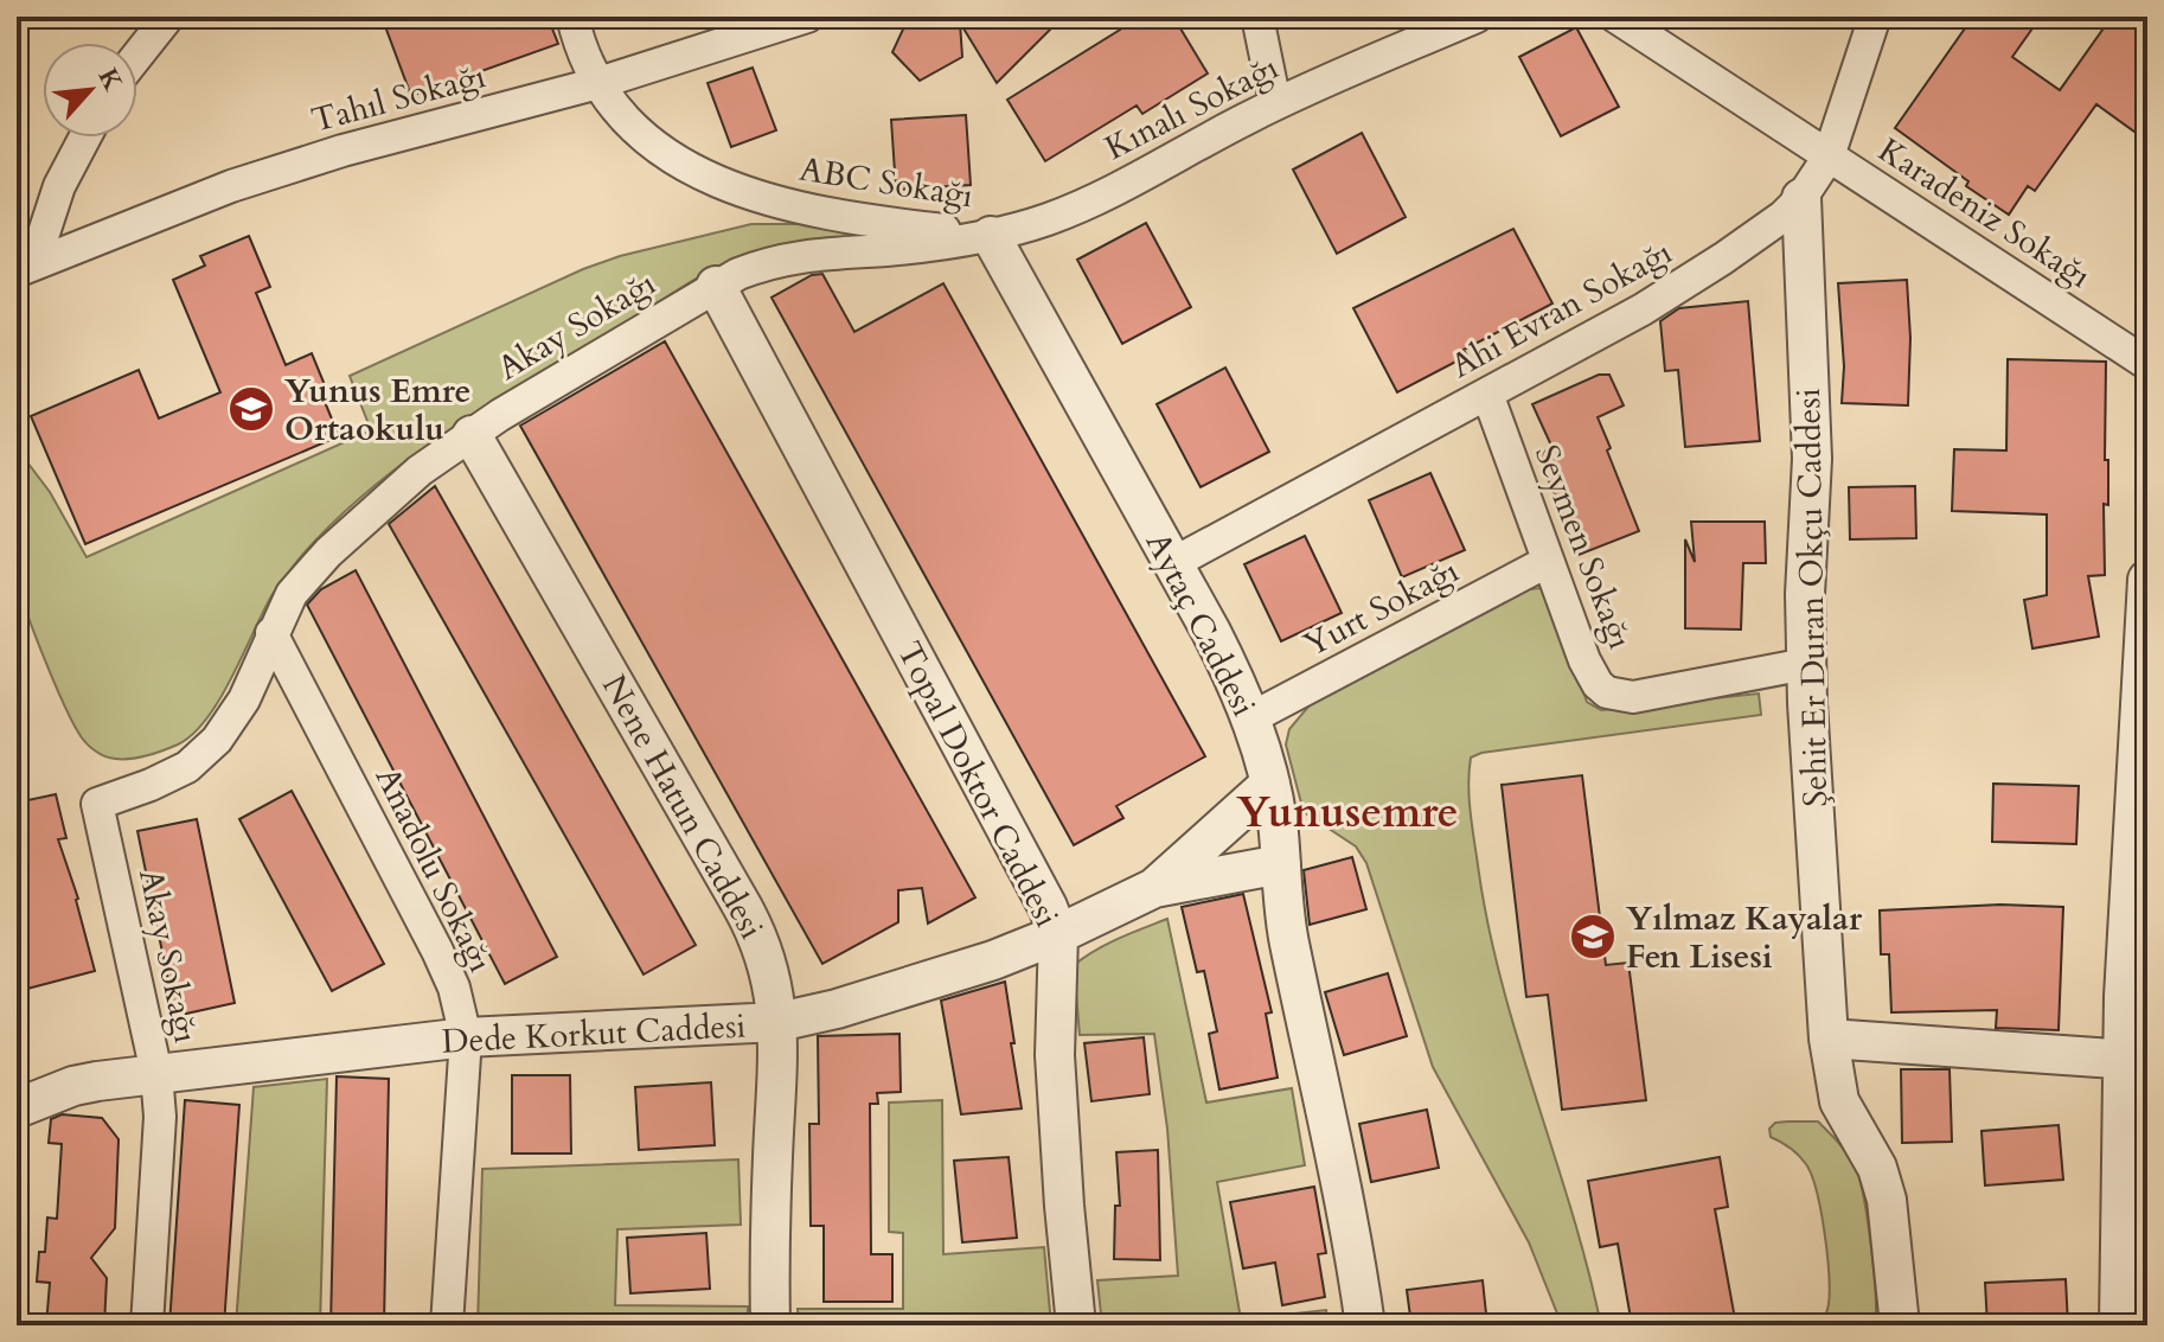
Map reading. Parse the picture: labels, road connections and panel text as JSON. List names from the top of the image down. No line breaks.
{"streets":{"street":["Tahıl Sokağı","Kınalı Sokağı","ABC Sokağı","Karadeniz Sokağı","Ahi Evran Sokağı","Akay Sokağı","Seymen Sokağı","Şehit Er Duran Okçu Caddesi","Yurt Sokağı","Aytaç Caddesi","Topal Doktor Caddesi","Nene Hatun Caddesi","Anadolu Sokağı","Dede Korkut Caddesi"]},"crossings":[["Tahıl Sokağı","ABC Sokağı"],["Kınalı Sokağı","ABC Sokağı"],["Kınalı Sokağı","Akay Sokağı"],["Kınalı Sokağı","Aytaç Caddesi"],["ABC Sokağı","Akay Sokağı"],["ABC Sokağı","Aytaç Caddesi"],["Karadeniz Sokağı","Ahi Evran Sokağı"],["Ahi Evran Sokağı","Seymen Sokağı"],["Ahi Evran Sokağı","Şehit Er Duran Okçu Caddesi"],["Ahi Evran Sokağı","Aytaç Caddesi"],["Akay Sokağı","Aytaç Caddesi"],["Akay Sokağı","Topal Doktor Caddesi"],["Akay Sokağı","Nene Hatun Caddesi"],["Akay Sokağı","Anadolu Sokağı"],["Akay Sokağı","Dede Korkut Caddesi"],["Seymen Sokağı","Şehit Er Duran Okçu Caddesi"],["Seymen Sokağı","Yurt Sokağı"],["Yurt Sokağı","Aytaç Caddesi"],["Aytaç Caddesi","Dede Korkut Caddesi"],["Topal Doktor Caddesi","Dede Korkut Caddesi"],["Nene Hatun Caddesi","Dede Korkut Caddesi"],["Anadolu Sokağı","Dede Korkut Caddesi"]],"districts":["Yunusemre"],"places":{"school or university":["Yunus Emre Ortaokulu","Yılmaz Kayalar Fen Lisesi"]},"north":"top right"}
